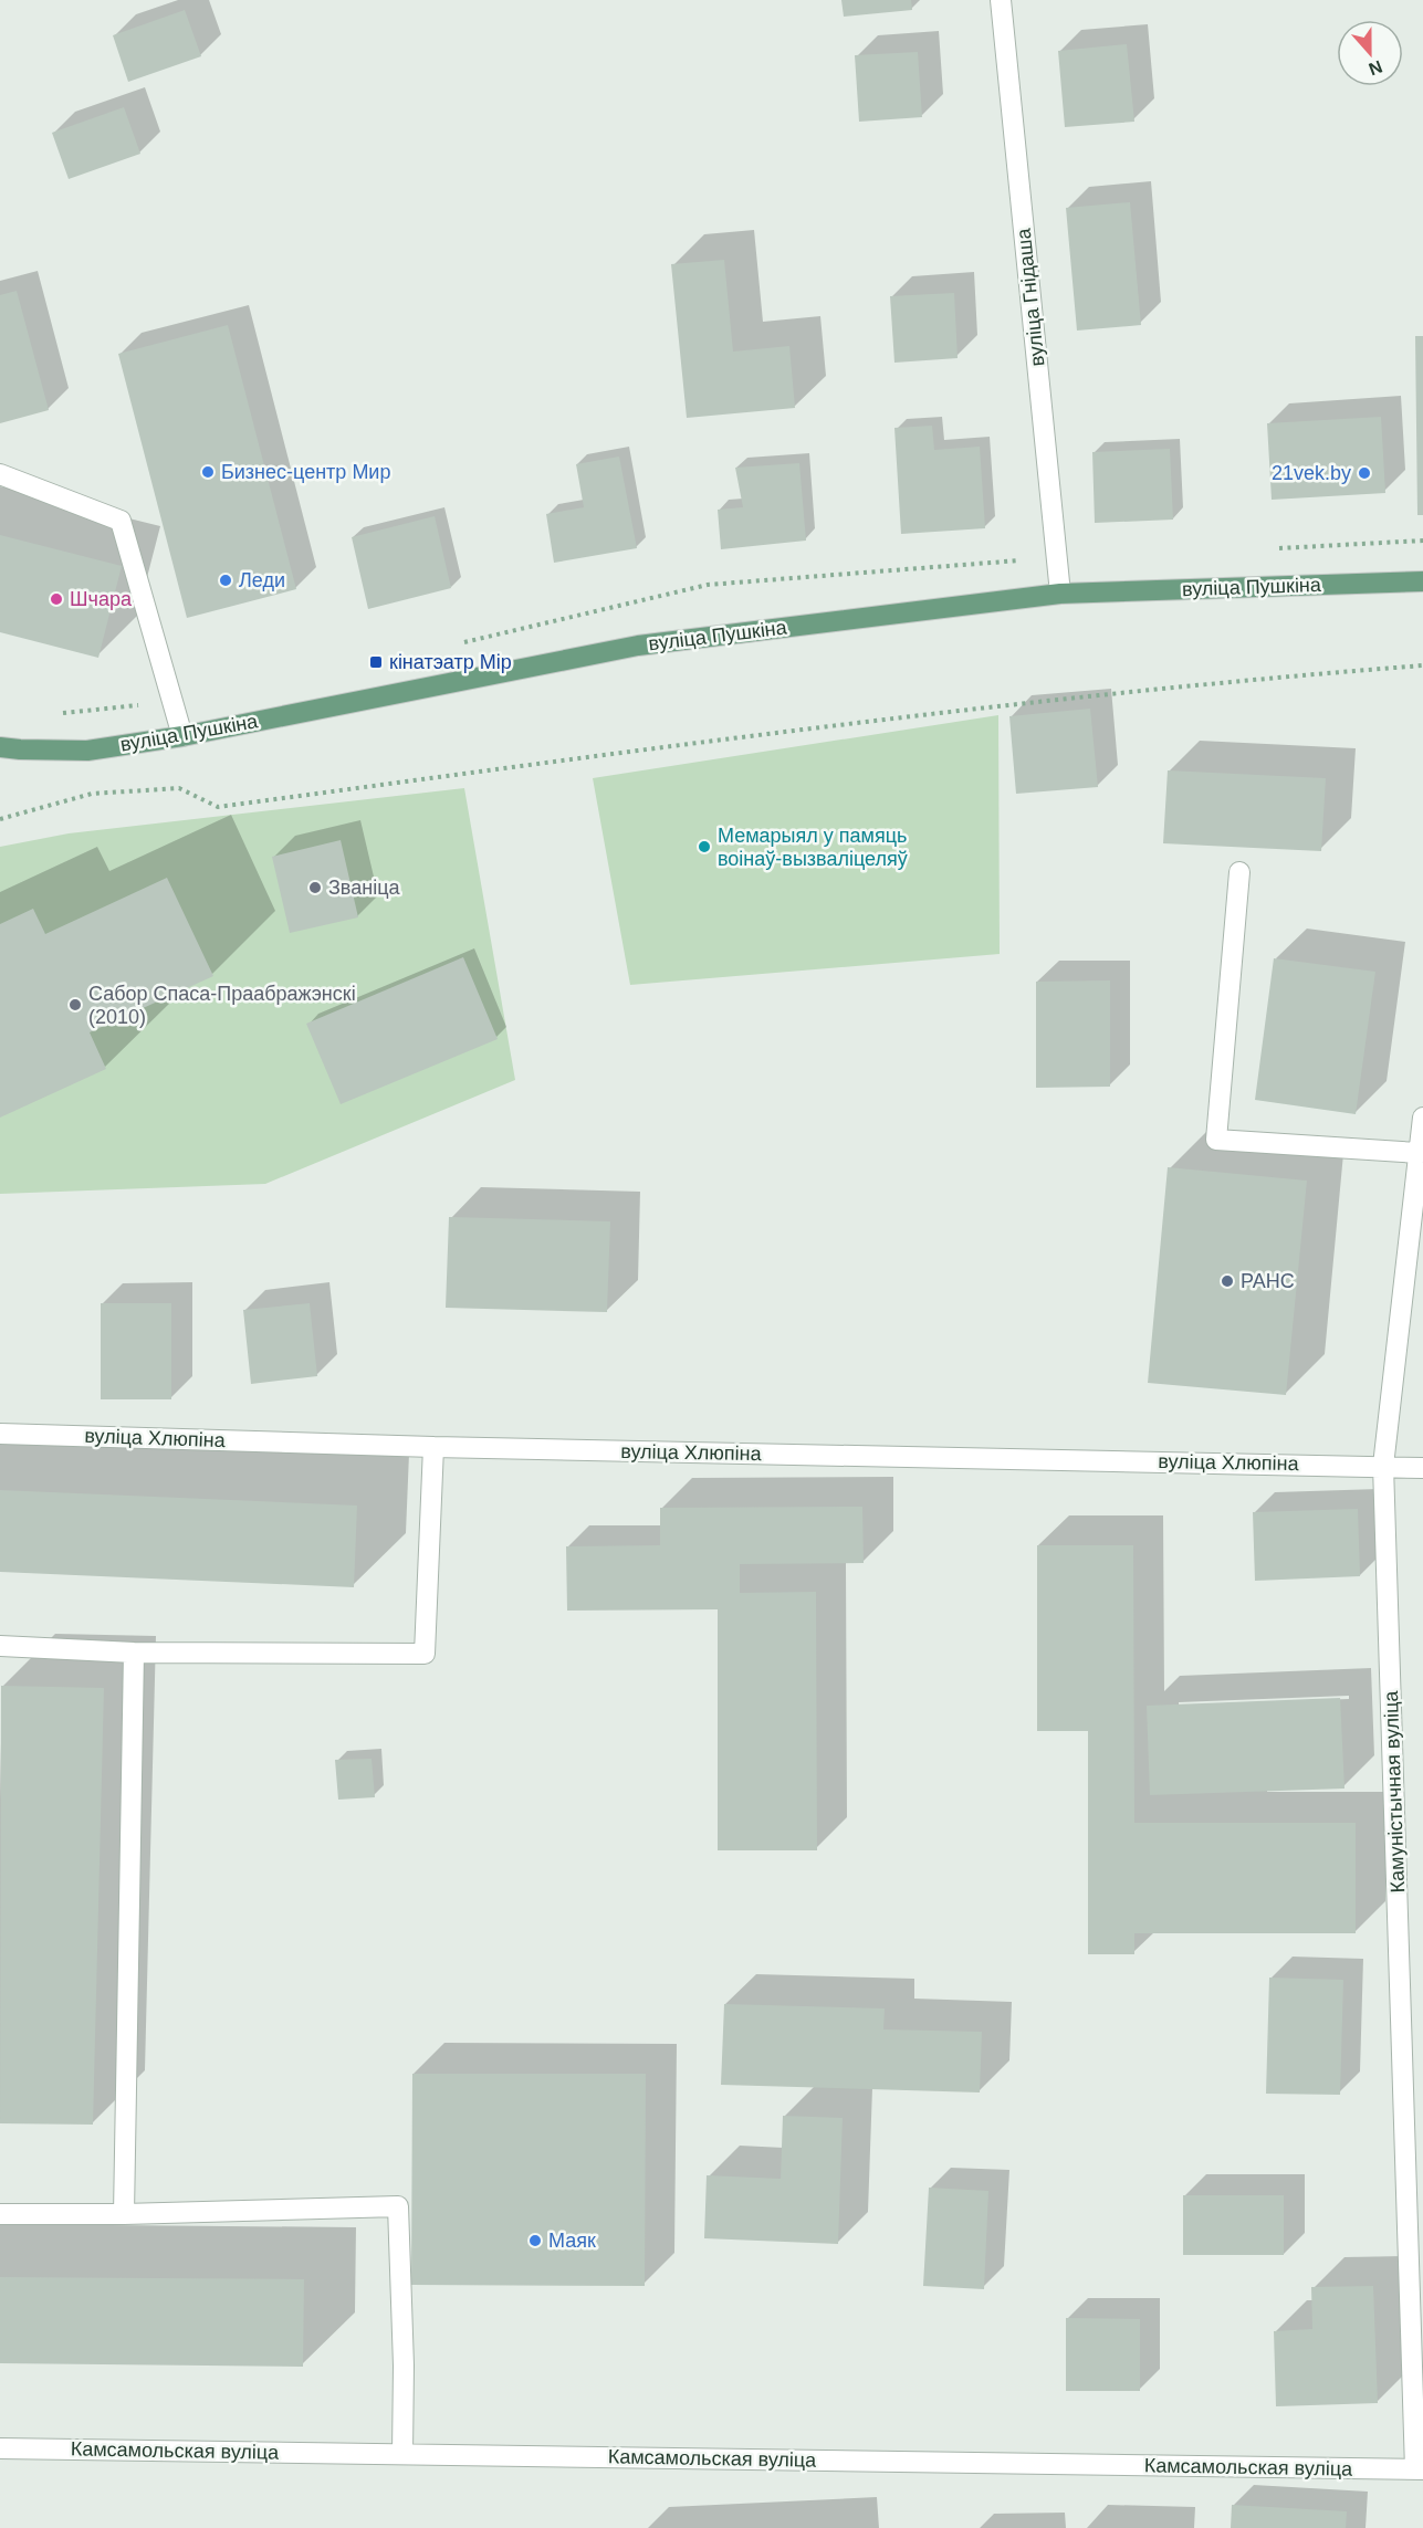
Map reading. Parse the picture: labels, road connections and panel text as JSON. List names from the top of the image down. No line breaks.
{"streets":{"main road":["вуліца Пушкіна"],"street":["вуліца Гнідаша","вуліца Хлюпіна","Камуністычная вуліца","Камсамольская вуліца"]},"crossings":[["вуліца Гнідаша","вуліца Пушкіна"],["вуліца Хлюпіна","Камуністычная вуліца"],["Камуністычная вуліца","Камсамольская вуліца"]],"places":{"other":["Бизнес-центр Мир","21vek.by","Леди","Шчара","Мемарыял у памяць воінаў-вызваліцеляў","Званіца","Сабор Спаса-Праабражэнскі (2010)","РАНС","Маяк"],"transit":["кінатэатр Мір"]},"north":"bottom"}
